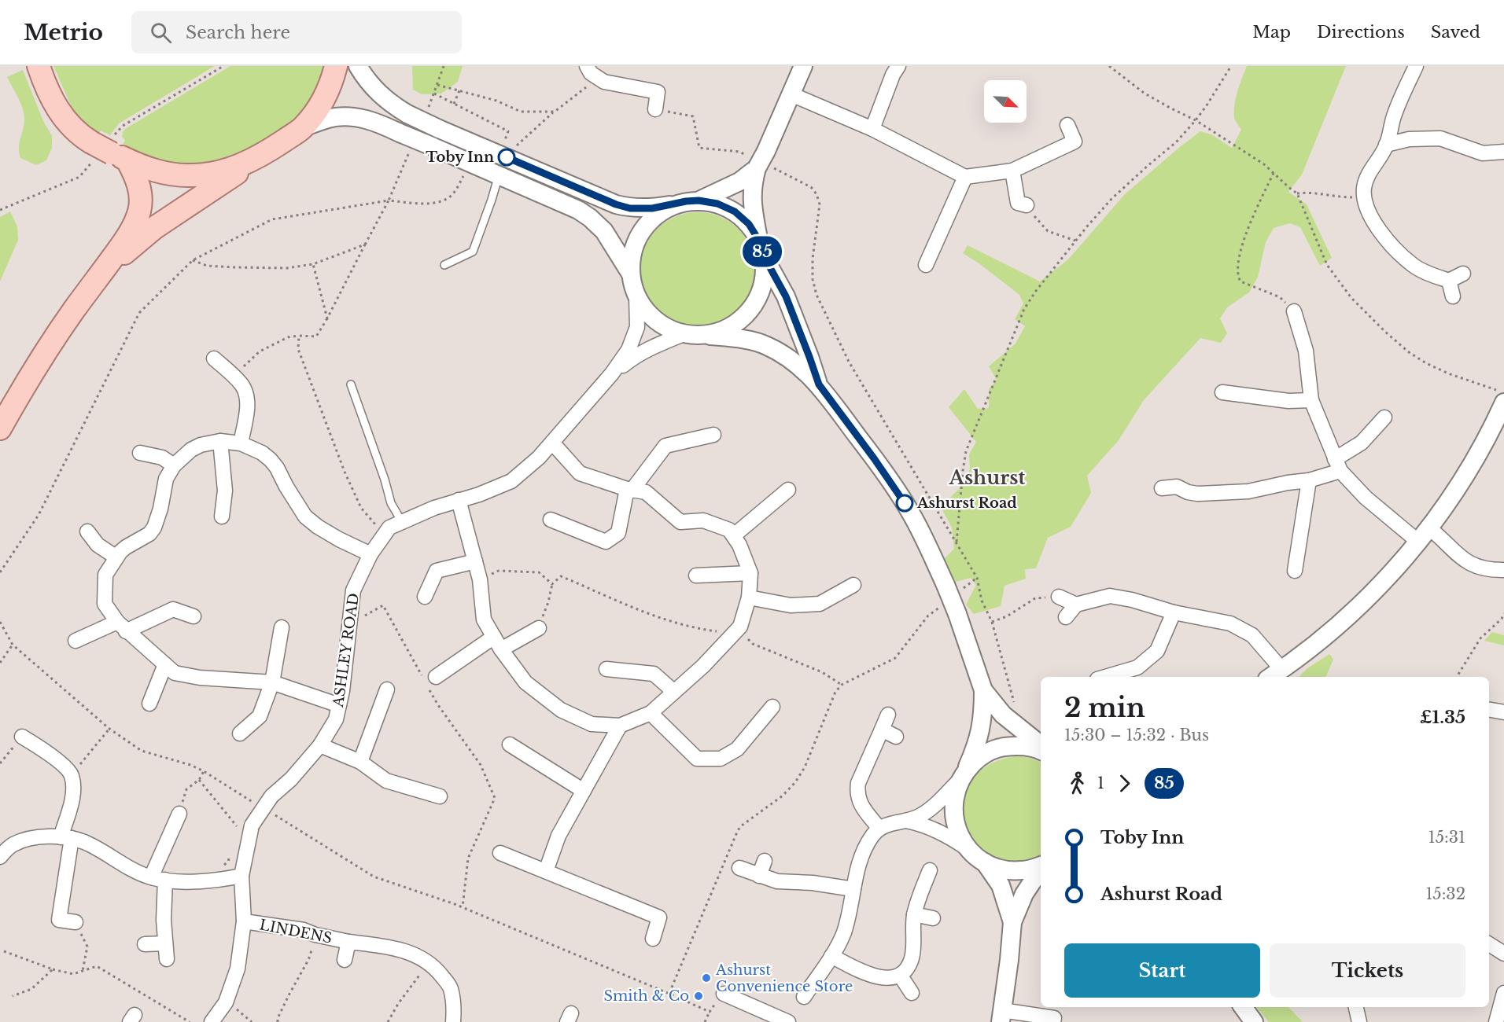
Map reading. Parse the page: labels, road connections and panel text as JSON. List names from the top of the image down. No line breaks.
{"streets":{"street":["ASHLEY ROAD","LINDENS"]},"crossings":[["ASHLEY ROAD","LINDENS"]],"districts":["Ashurst"],"places":["Toby Inn","Ashurst Road","Ashurst Convenience Store","Smith & Co"],"lines":["bus line 85"],"north":"bottom right","page":{"header":"Metrio","search":"Search here","nav":["Map","Directions","Saved"],"on_map":"85","heading":["2 min","15:30 – 15:32 · Bus","£1.35"],"legs":["1","85"],"list":[{"name":"Toby Inn","value":"15:31"},{"name":"Ashurst Road","value":"15:32"}],"buttons":["Start","Tickets"]}}
